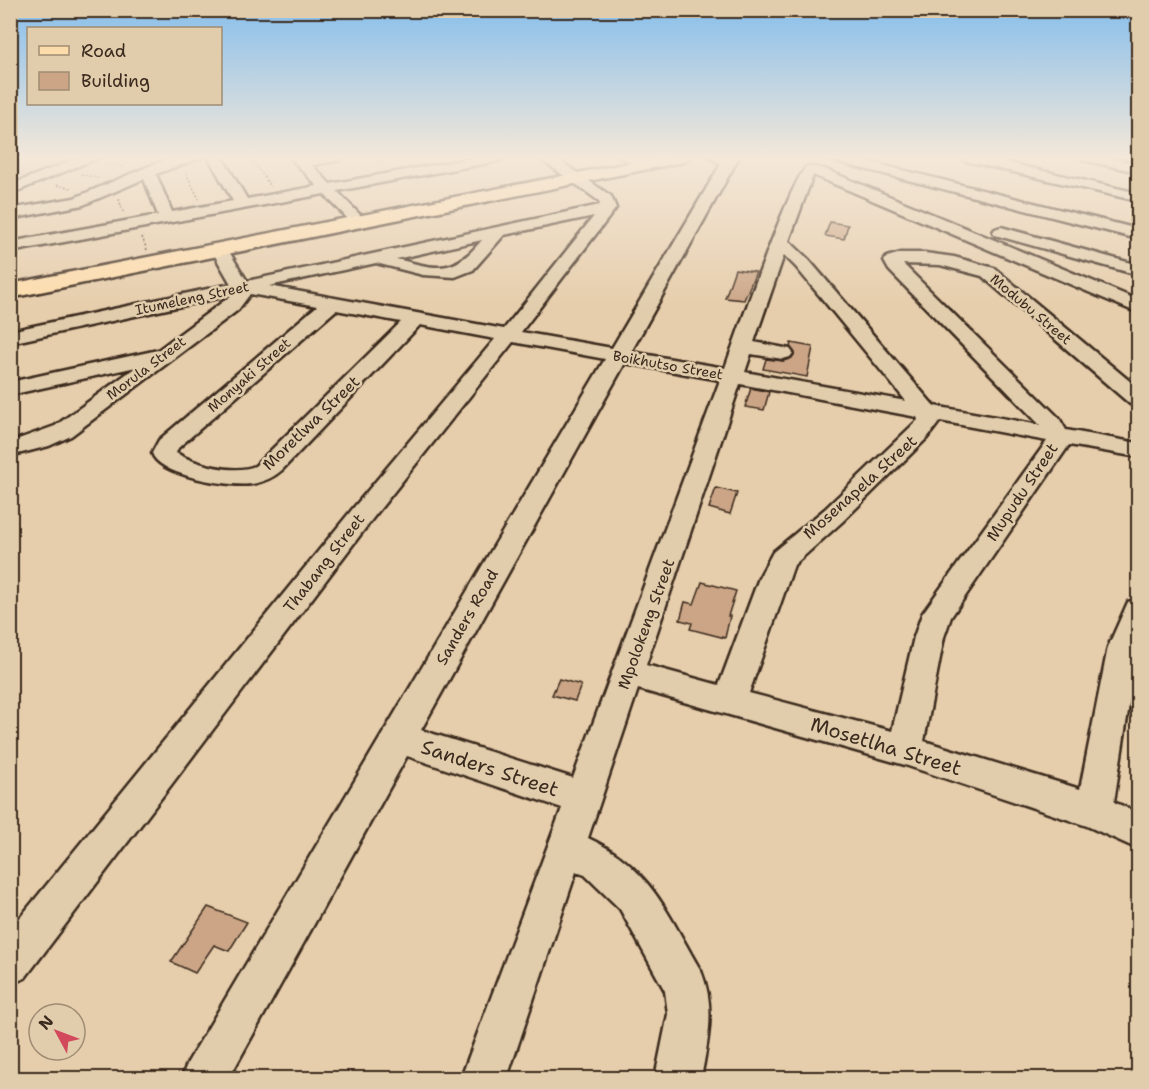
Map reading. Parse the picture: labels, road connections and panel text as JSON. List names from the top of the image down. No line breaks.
{"streets":{"street":["Itumeleng Street","Modubu Street","Boikhutso Street","Morula Street","Monyaki Street","Moretlwa Street","Mosenapela Street","Mupudu Street","Thabang Street","Sanders Road","Mpolokeng Street","Mosetlha Street","Sanders Street"]},"crossings":[["Itumeleng Street","Boikhutso Street"],["Itumeleng Street","Morula Street"],["Itumeleng Street","Thabang Street"],["Modubu Street","Mupudu Street"],["Boikhutso Street","Morula Street"],["Boikhutso Street","Monyaki Street"],["Boikhutso Street","Moretlwa Street"],["Boikhutso Street","Mosenapela Street"],["Boikhutso Street","Mupudu Street"],["Boikhutso Street","Thabang Street"],["Boikhutso Street","Sanders Road"],["Boikhutso Street","Mpolokeng Street"],["Monyaki Street","Moretlwa Street"],["Mosenapela Street","Mosetlha Street"],["Mupudu Street","Mosetlha Street"],["Sanders Road","Sanders Street"],["Mpolokeng Street","Mosetlha Street"],["Mpolokeng Street","Sanders Street"]],"legend":["Road","Building"],"north":"top left"}
